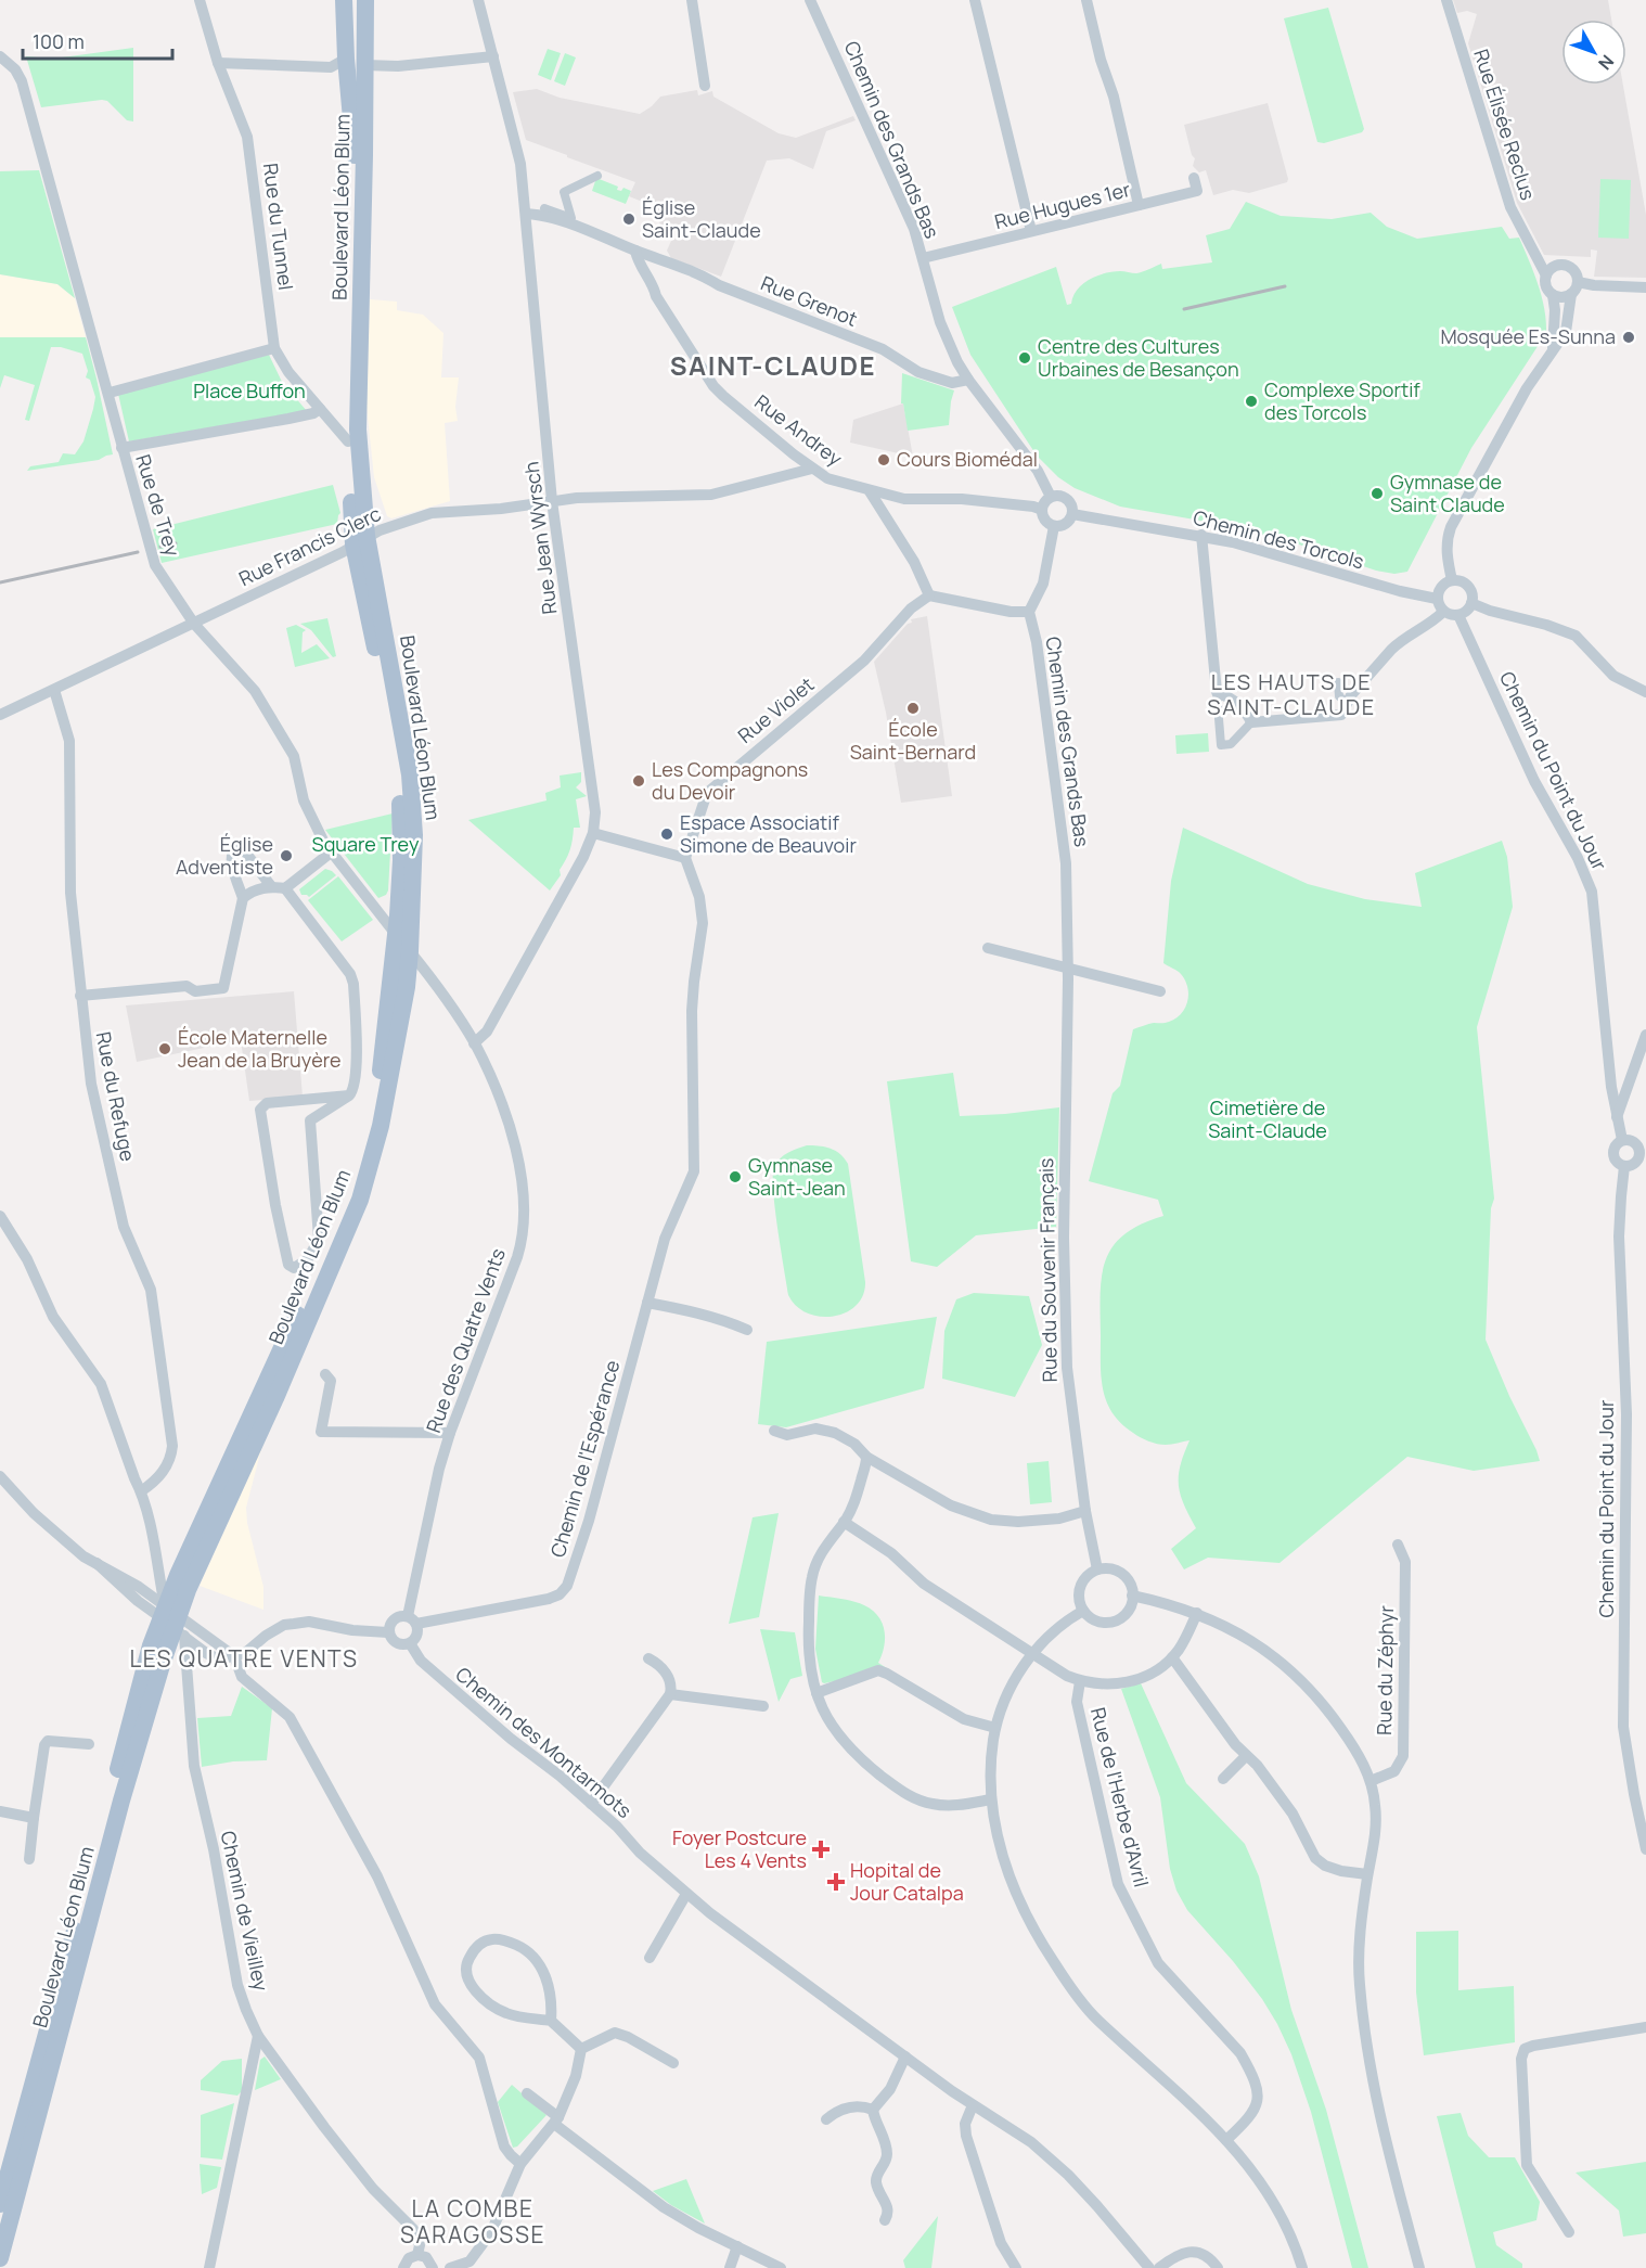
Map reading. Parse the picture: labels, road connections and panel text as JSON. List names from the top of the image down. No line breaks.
{"streets":{"main road":["Boulevard Léon Blum"],"street":["Rue Élisée Reclus","Chemin des Grands Bas","Rue Hugues 1er","Rue du Tunnel","Rue Grenot","Rue Andrey","Rue de Trey","Rue Jean Wyrsch","Chemin des Torcols","Rue Francis Clerc","Rue Violet","Chemin du Point du Jour","Rue du Refuge","Rue du Souvenir Français","Rue des Quatre Vents","Chemin de l'Espérance","Rue du Zéphyr","Chemin des Montarmots","Rue de l'Herbe d'Avril","Chemin de Vieilley"]},"crossings":[["Chemin des Grands Bas","Rue Hugues 1er"],["Chemin des Grands Bas","Rue Grenot"],["Chemin des Grands Bas","Rue Andrey"],["Chemin des Grands Bas","Chemin des Torcols"],["Chemin des Grands Bas","Rue du Souvenir Français"],["Boulevard Léon Blum","Rue du Tunnel"],["Boulevard Léon Blum","Rue de Trey"],["Boulevard Léon Blum","Rue Francis Clerc"],["Boulevard Léon Blum","Chemin de Vieilley"],["Rue Grenot","Rue Andrey"],["Rue Andrey","Chemin des Torcols"],["Rue Andrey","Rue Francis Clerc"],["Rue de Trey","Rue Jean Wyrsch"],["Rue de Trey","Rue Francis Clerc"],["Rue de Trey","Rue des Quatre Vents"],["Rue Jean Wyrsch","Rue Francis Clerc"],["Rue Jean Wyrsch","Rue des Quatre Vents"],["Chemin des Torcols","Chemin du Point du Jour"],["Rue Francis Clerc","Rue du Refuge"],["Rue Violet","Chemin de l'Espérance"],["Rue du Refuge","Chemin de Vieilley"],["Rue des Quatre Vents","Chemin de l'Espérance"],["Rue des Quatre Vents","Chemin des Montarmots"],["Chemin de l'Espérance","Chemin des Montarmots"]],"districts":["SAINT-CLAUDE","LES HAUTS DE SAINT-CLAUDE","LES QUATRE VENTS","LA COMBE SARAGOSSE"],"parks":["Place Buffon","Square Trey","Cimetière de Saint-Claude"],"places":{"other":["Église Saint-Claude","Mosquée Es-Sunna","Centre des Cultures Urbaines de Besançon","Complexe Sportif des Torcols","Cours Biomédal","Gymnase de Saint Claude","École Saint-Bernard","Les Compagnons du Devoir","Espace Associatif Simone de Beauvoir","Église Adventiste","École Maternelle Jean de la Bruyère","Gymnase Saint-Jean"],"health":["Foyer Postcure Les 4 Vents","Hopital de Jour Catalpa"]},"scale_bar":"100 m","north":"bottom right"}
